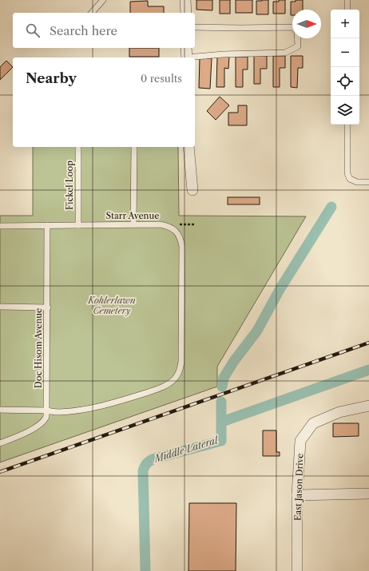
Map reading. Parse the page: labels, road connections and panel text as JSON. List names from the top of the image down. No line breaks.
{"streets":{"street":["East Jason Drive"],"lane":["Fickel Loop","Starr Avenue","Doc Hisom Avenue"]},"crossings":[["Fickel Loop","Starr Avenue"],["Starr Avenue","Doc Hisom Avenue"]],"water":["Middle Lateral"],"parks":["Kohlerlawn Cemetery"],"north":"right","page":{"map_buttons":["+","−"],"search":"Search here","heading":["Nearby","0 results"]}}
